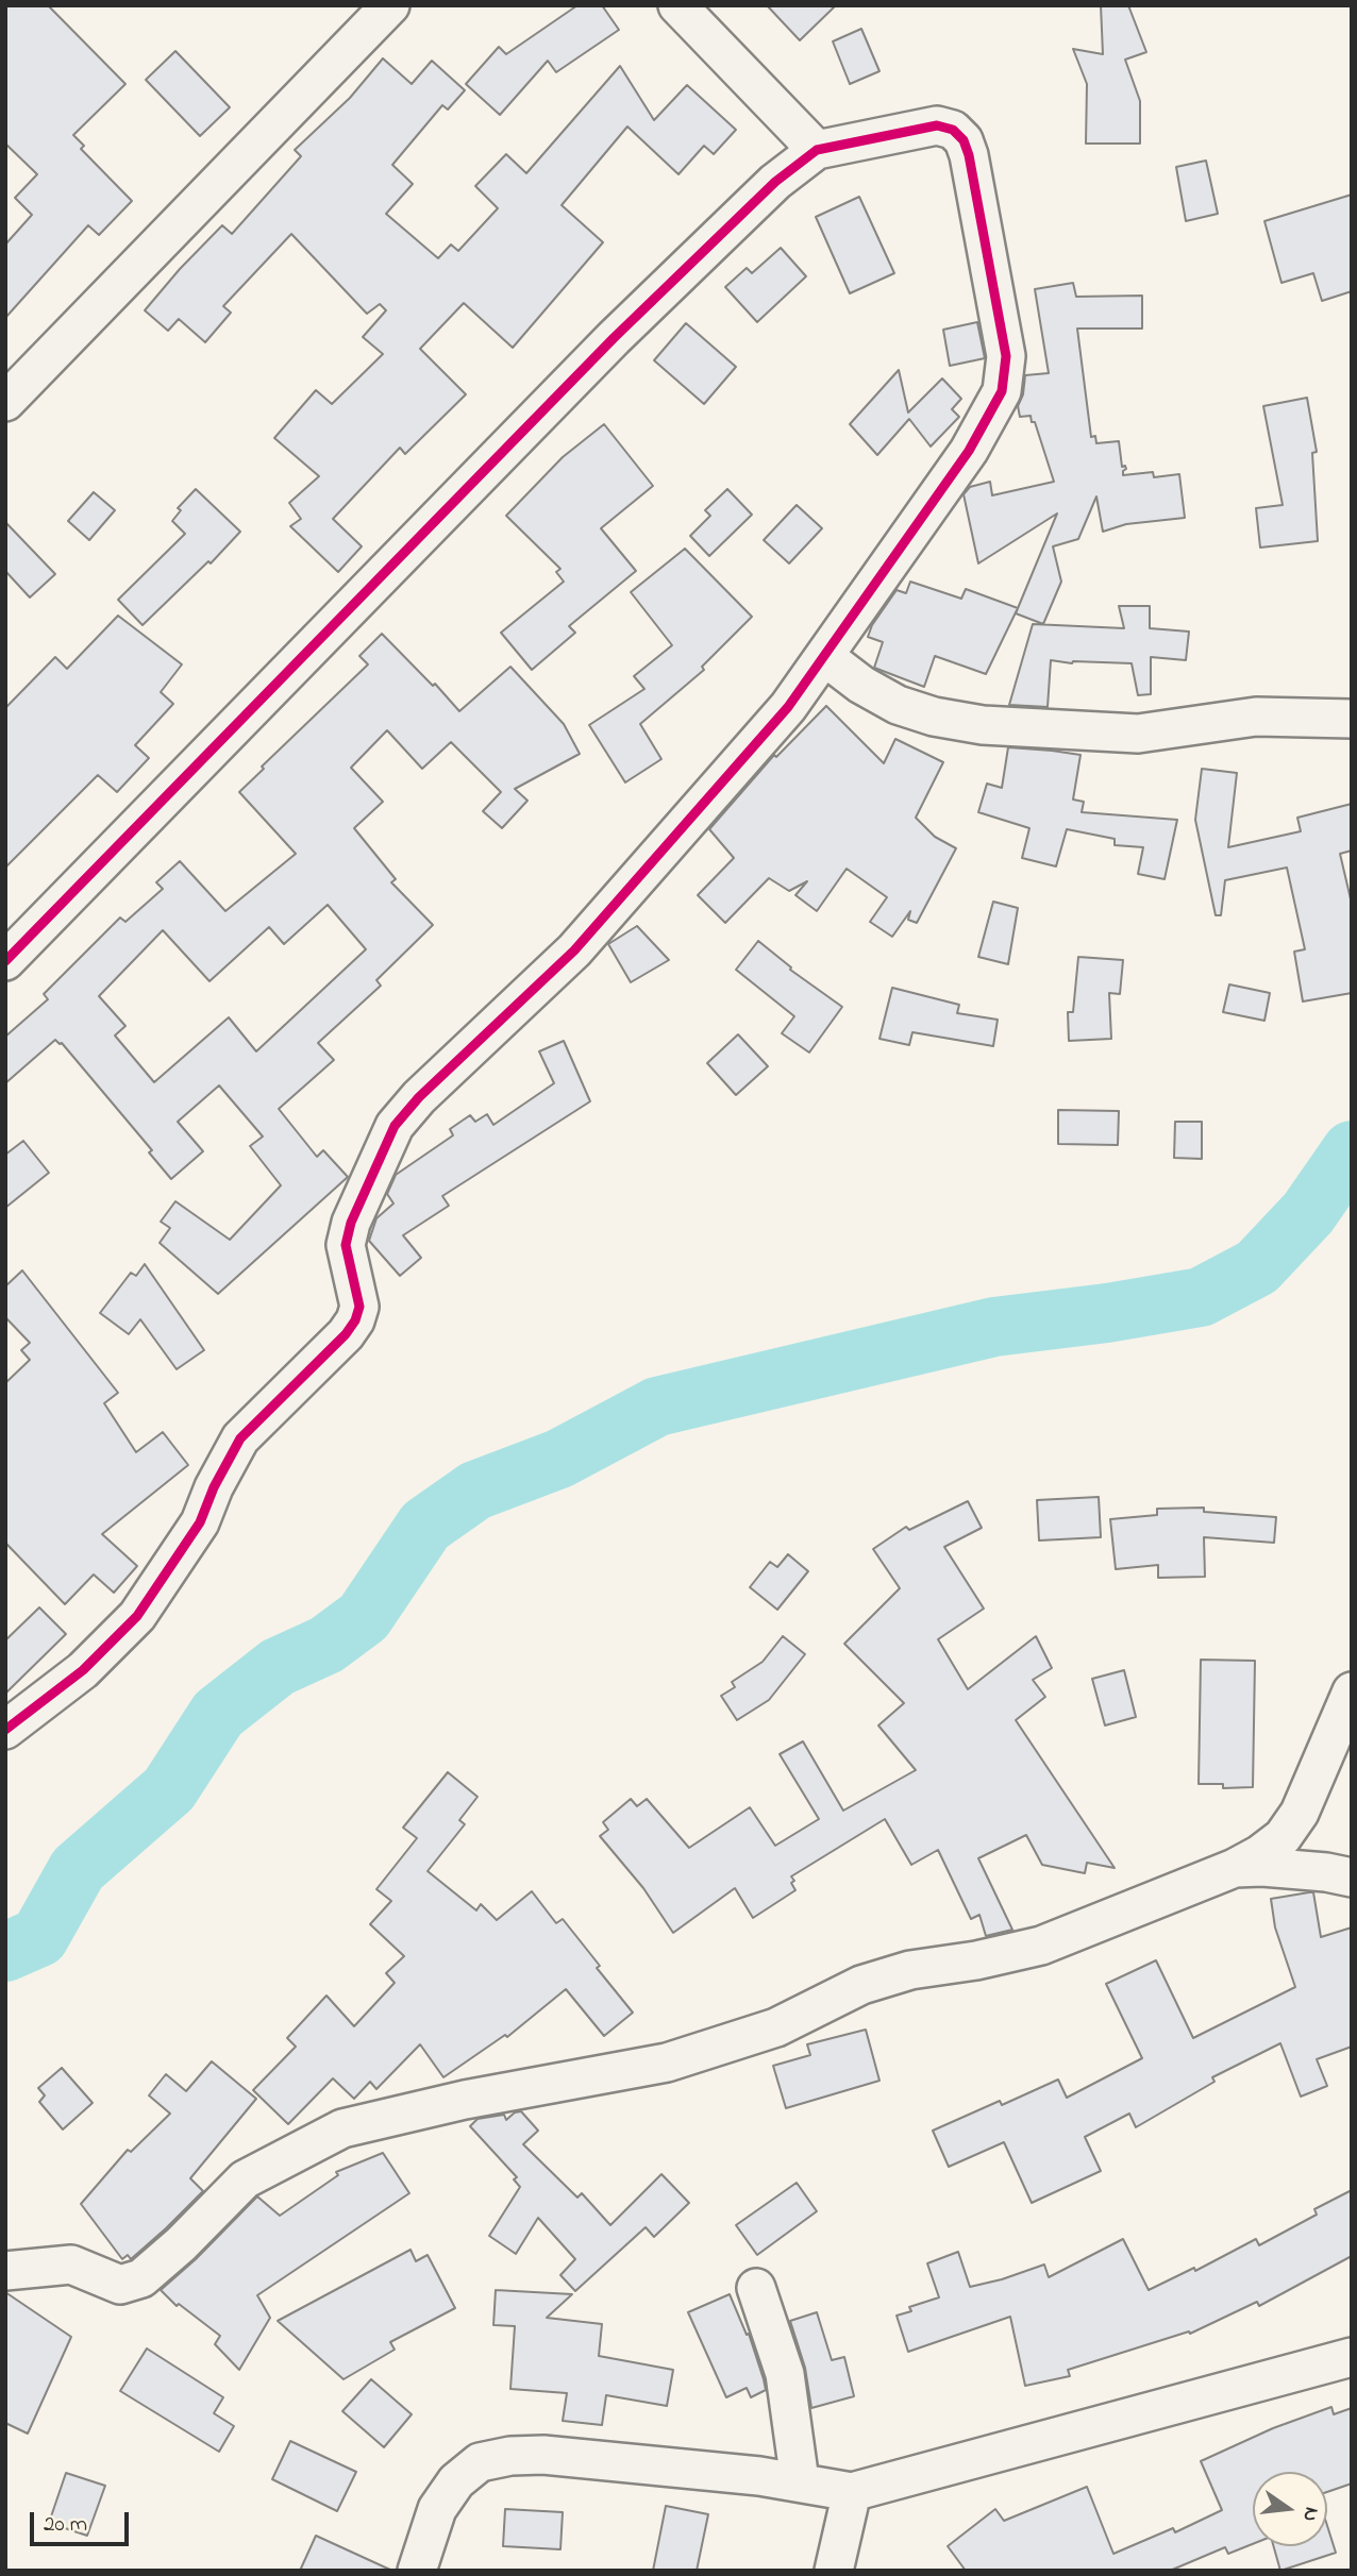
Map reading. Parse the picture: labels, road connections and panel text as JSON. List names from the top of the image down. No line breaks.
{"scale_bar":"20 m","north":"right"}
